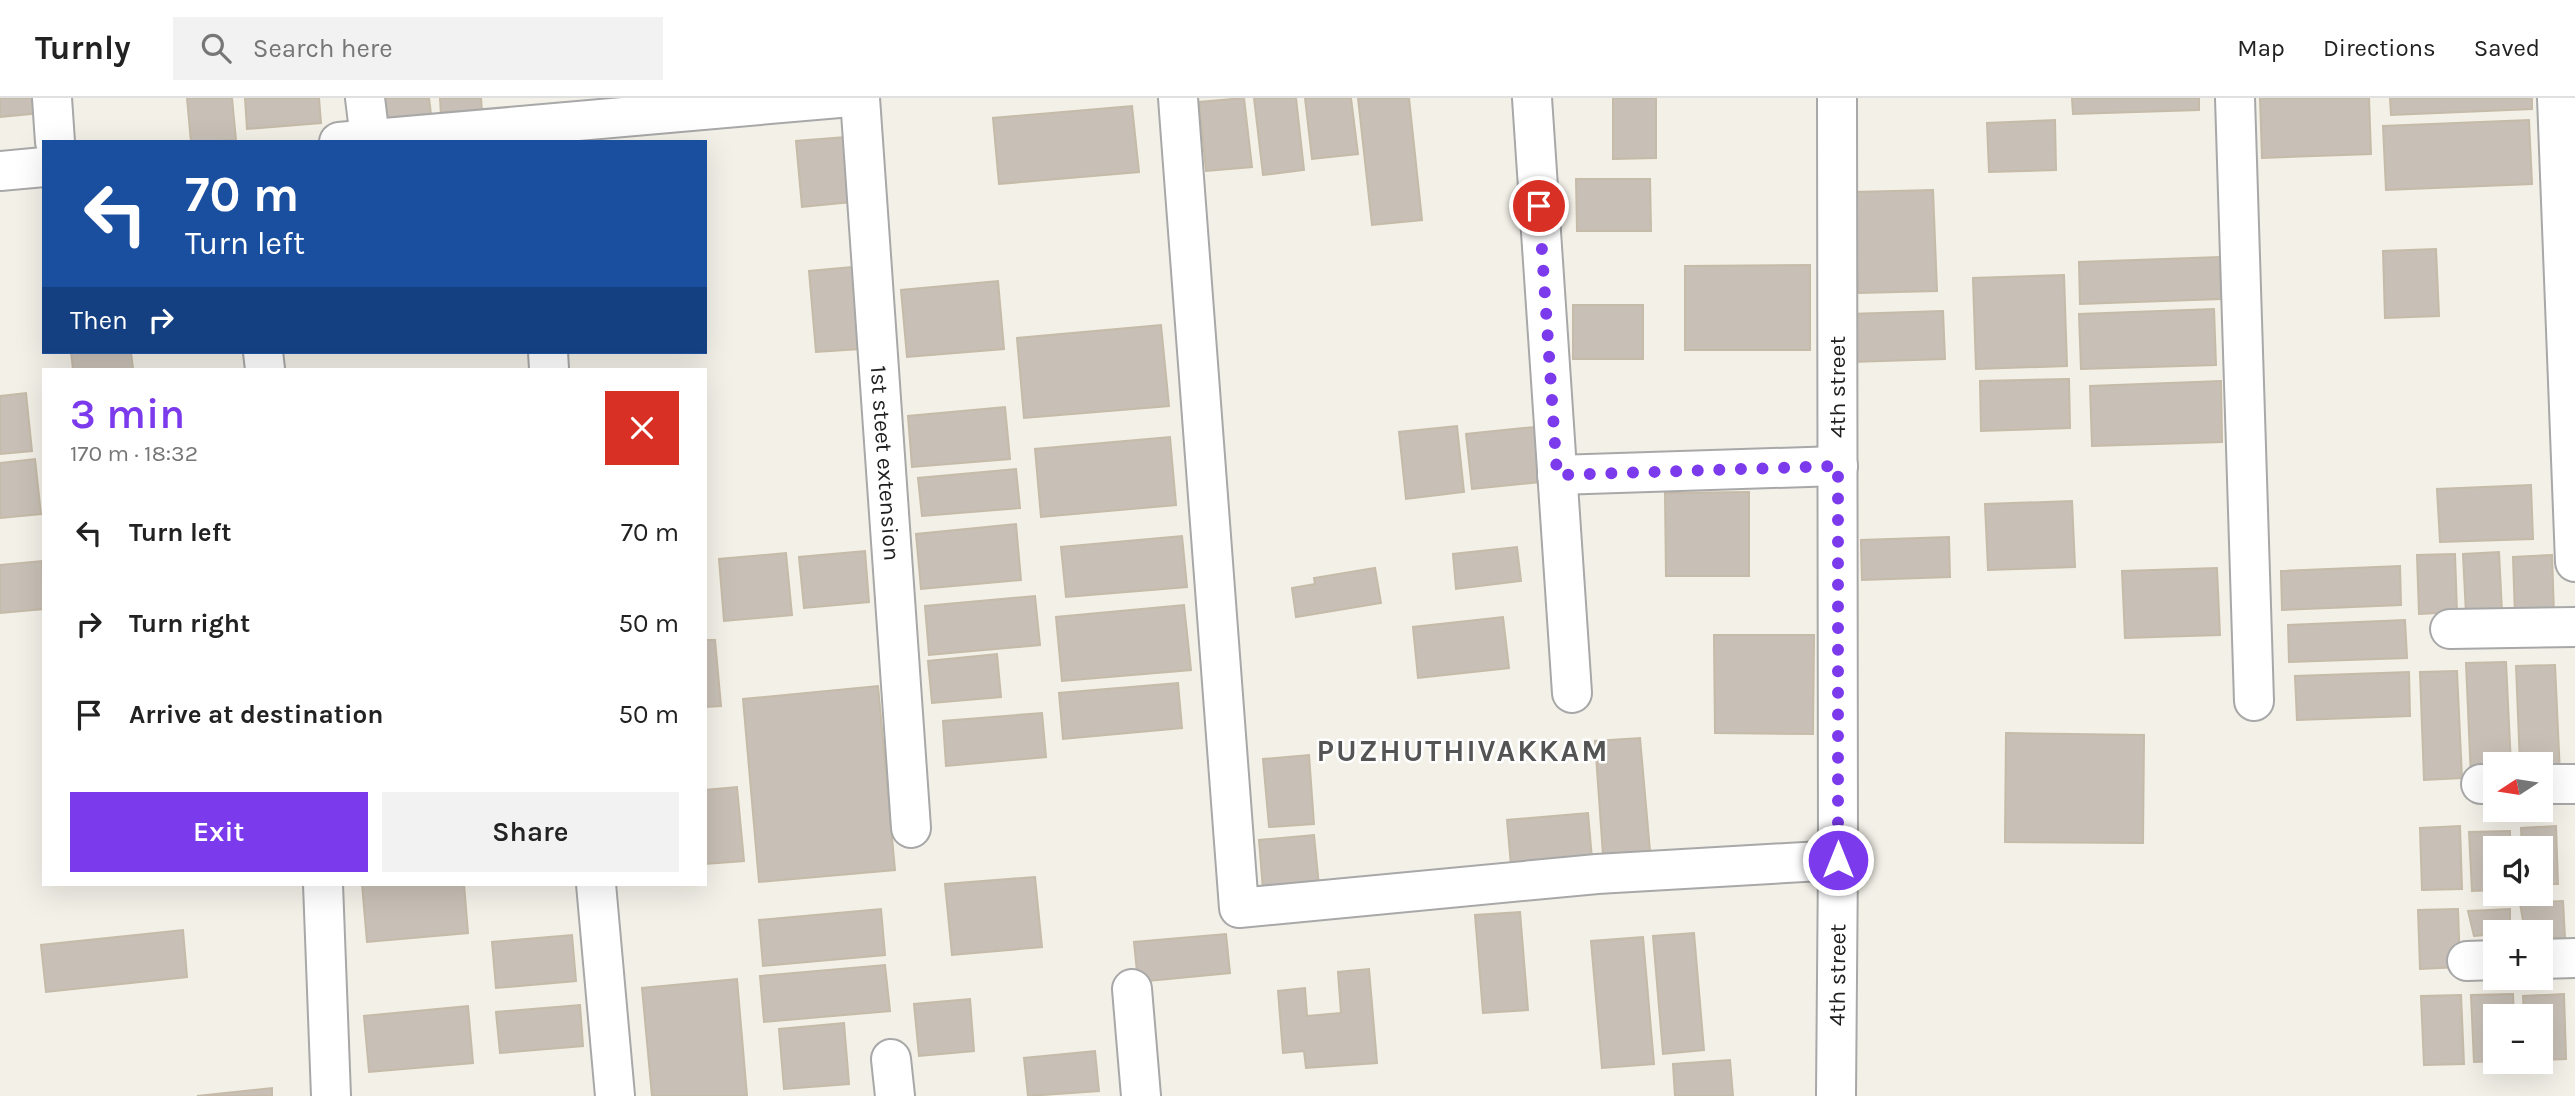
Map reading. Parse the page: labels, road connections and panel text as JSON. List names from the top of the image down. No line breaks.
{"streets":{"street":["4th street","1st steet extension"]},"districts":["PUZHUTHIVAKKAM"],"north":"left","page":{"header":"Turnly","search":"Search here","nav":["Map","Directions","Saved"],"turn":["70 m","Turn left"],"then":"Then","heading":["3 min","170 m · 18:32"],"list":[{"name":"Turn left","value":"70 m"},{"name":"Turn right","value":"50 m"},{"name":"Arrive at destination","value":"50 m"}],"map_buttons":["+","−"],"buttons":["Exit","Share"]}}
